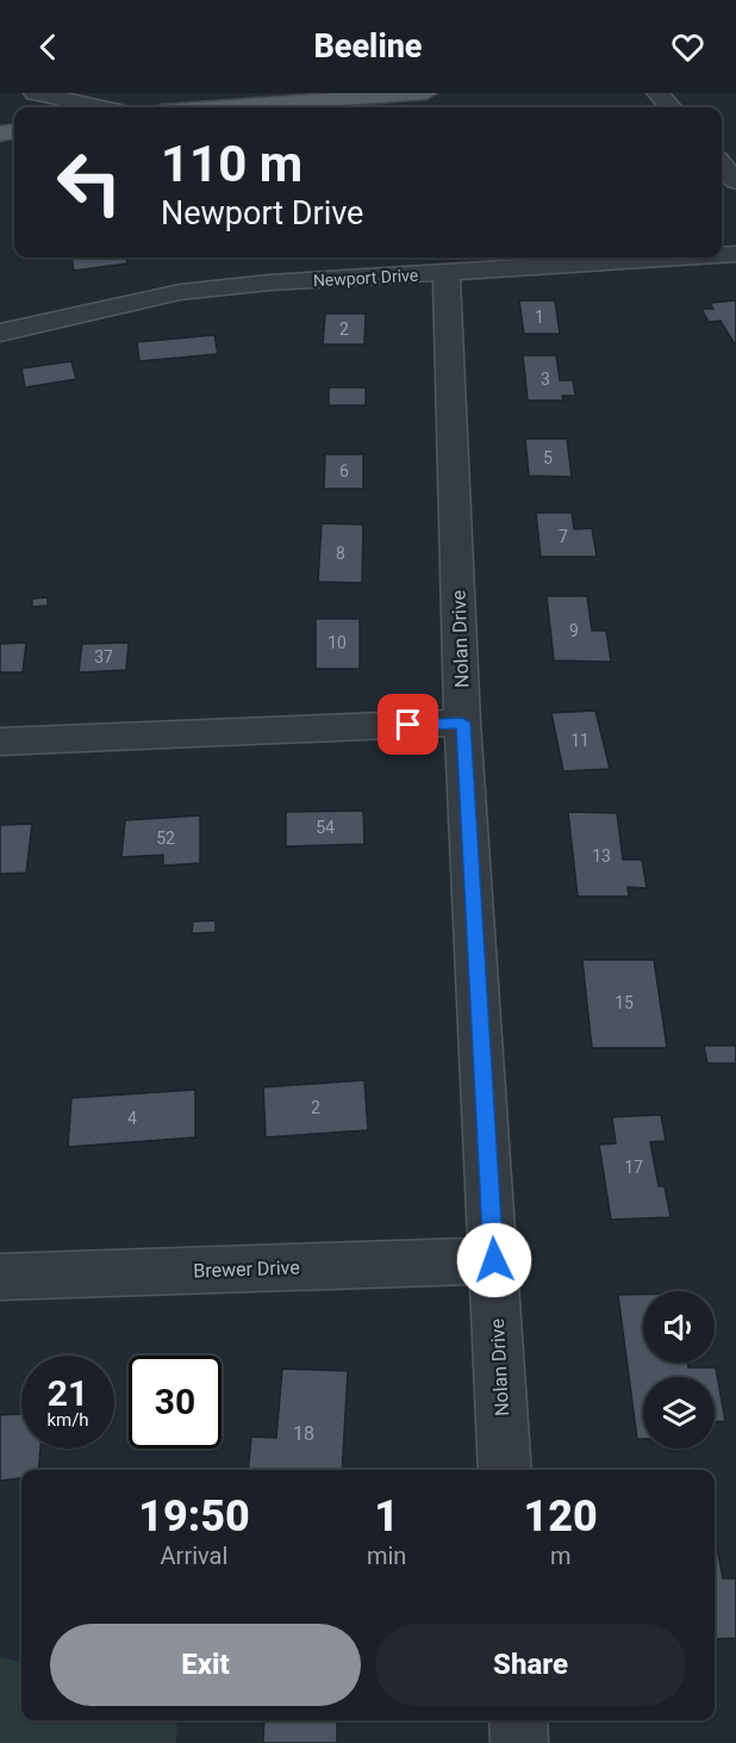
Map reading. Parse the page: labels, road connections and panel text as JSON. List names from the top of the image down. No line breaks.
{"streets":{"street":["Newport Drive","Nolan Drive","Brewer Drive"]},"crossings":[["Newport Drive","Nolan Drive"],["Nolan Drive","Brewer Drive"]],"house_numbers":["1","2","3","5","6","7","8","9","10","37","11","54","52","13","15","2","4","17","18"],"page":{"header":"Beeline","turn":["110 m","Newport Drive"],"speed":"21 km/h","limit":"30","eta":["19:50","Arrival","1","min","120","m"],"buttons":["Exit","Share"]}}
